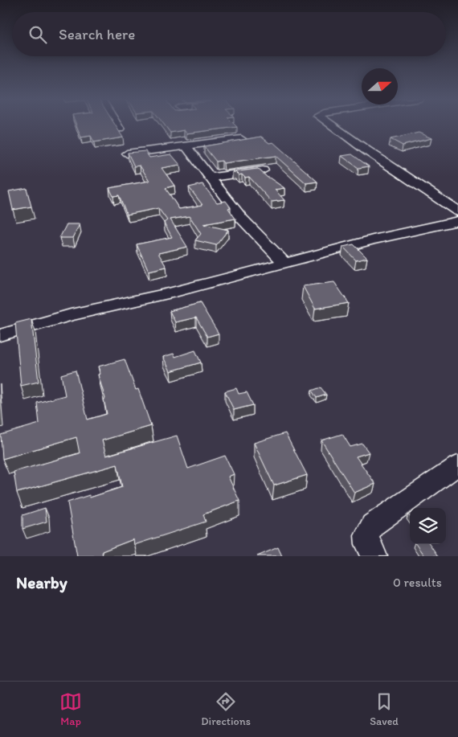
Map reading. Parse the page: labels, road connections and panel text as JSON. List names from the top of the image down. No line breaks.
{"north":"right","page":{"search":"Search here","heading":["Nearby","0 results"],"nav":["Map","Directions","Saved"]}}
